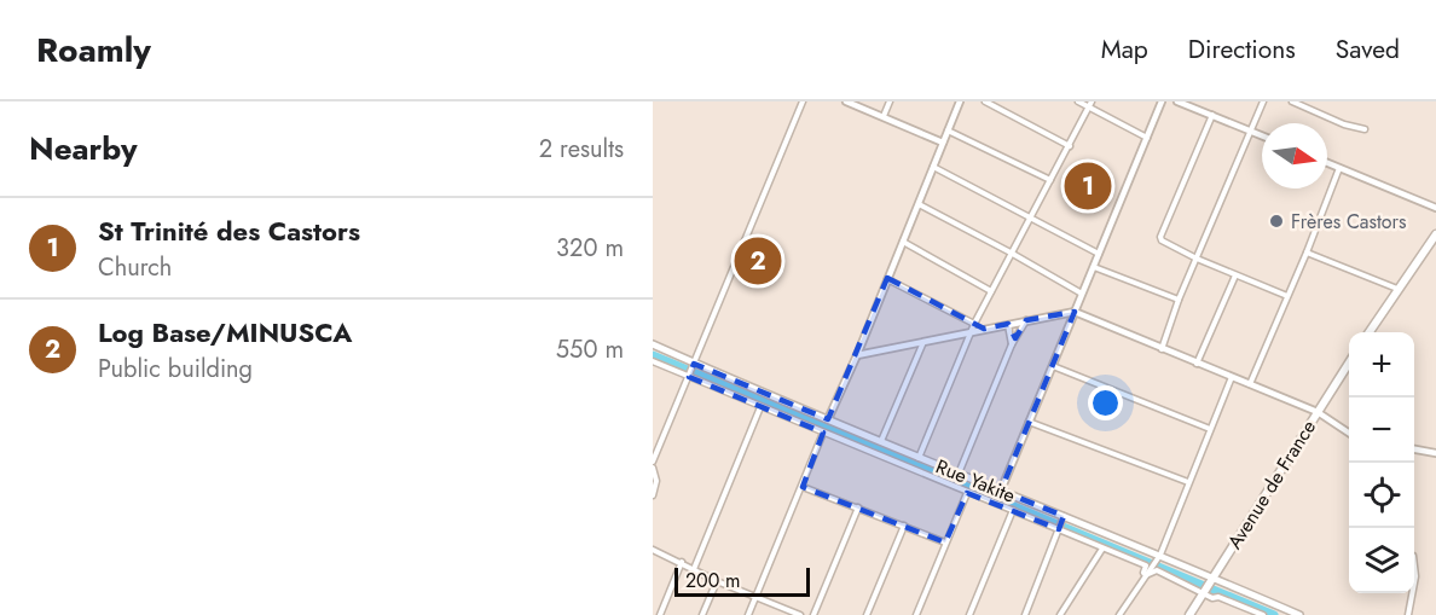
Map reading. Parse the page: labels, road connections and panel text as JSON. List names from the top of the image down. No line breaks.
{"streets":{"main road":["Rue Yakite","Avenue de France"]},"crossings":[["Rue Yakite","Avenue de France"]],"places":["Frères Castors"],"scale_bar":"200 m","north":"right","page":{"header":"Roamly","nav":["Map","Directions","Saved"],"heading":["Nearby","2 results"],"pins":["1","2"],"list":[{"mark":"1","name":"St Trinité des Castors","note":"Church","value":"320 m"},{"mark":"2","name":"Log Base/MINUSCA","note":"Public building","value":"550 m"}],"map_buttons":["+","−"],"scale":"200 m"}}
